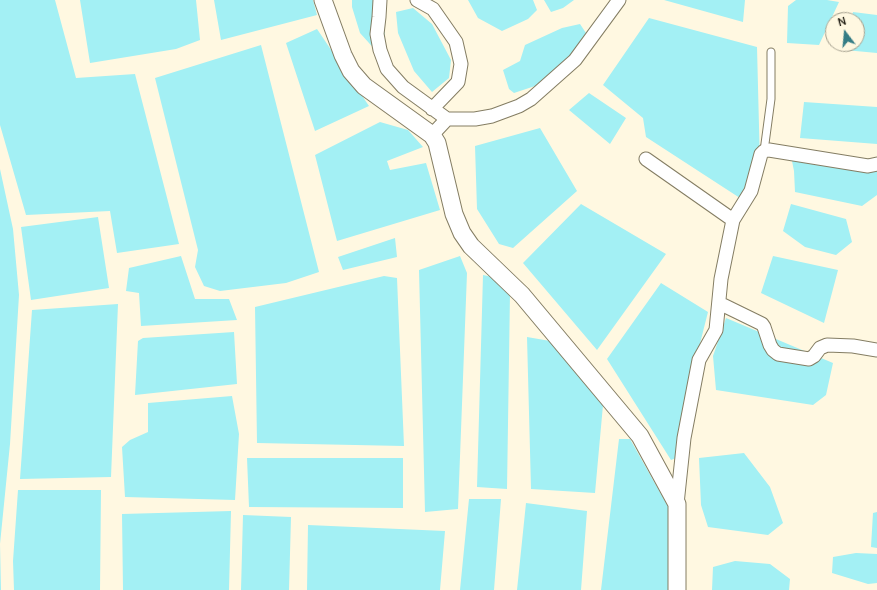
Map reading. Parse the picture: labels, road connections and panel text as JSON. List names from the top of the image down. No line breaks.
{"north":"top"}
